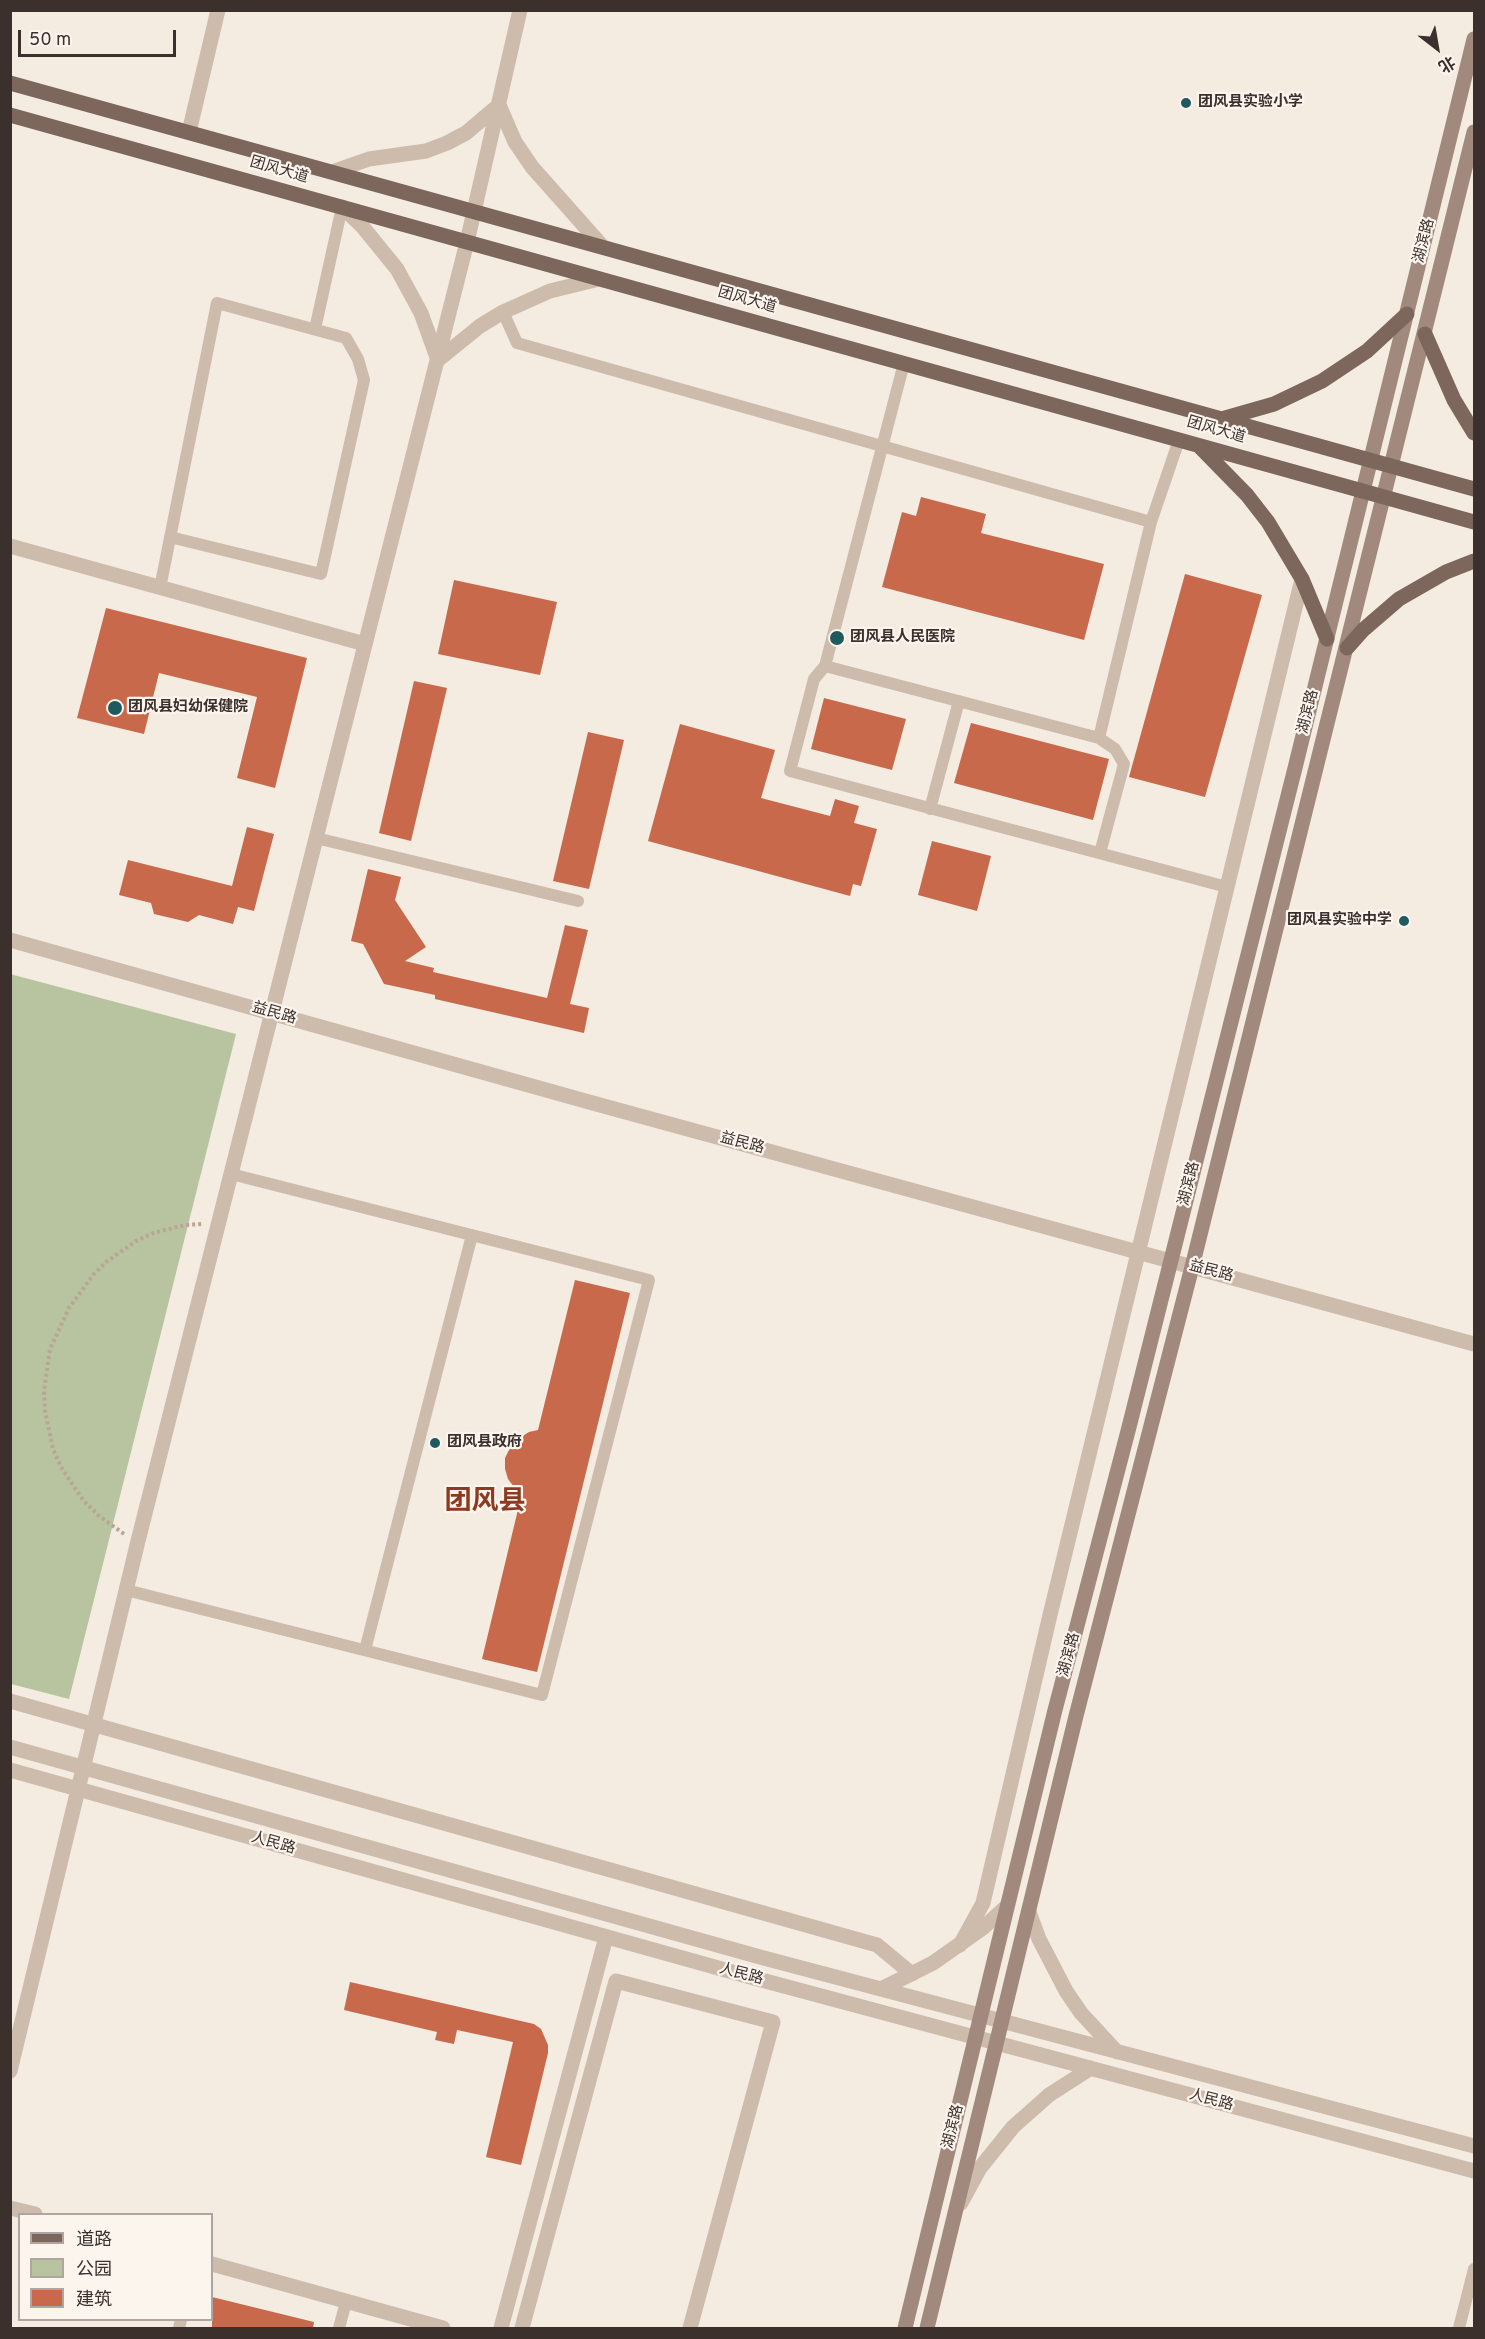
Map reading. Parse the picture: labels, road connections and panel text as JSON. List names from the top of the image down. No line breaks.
{"streets":{"main road":["团风大道","湖滨路"],"street":["益民路","人民路"]},"crossings":[["团风大道","湖滨路"],["湖滨路","益民路"],["湖滨路","人民路"]],"districts":["团风县"],"places":["团风县实验小学","团风县人民医院","团风县妇幼保健院","团风县实验中学","团风县政府"],"legend":["道路","公园","建筑"],"scale_bar":"50 m","north":"bottom right"}
